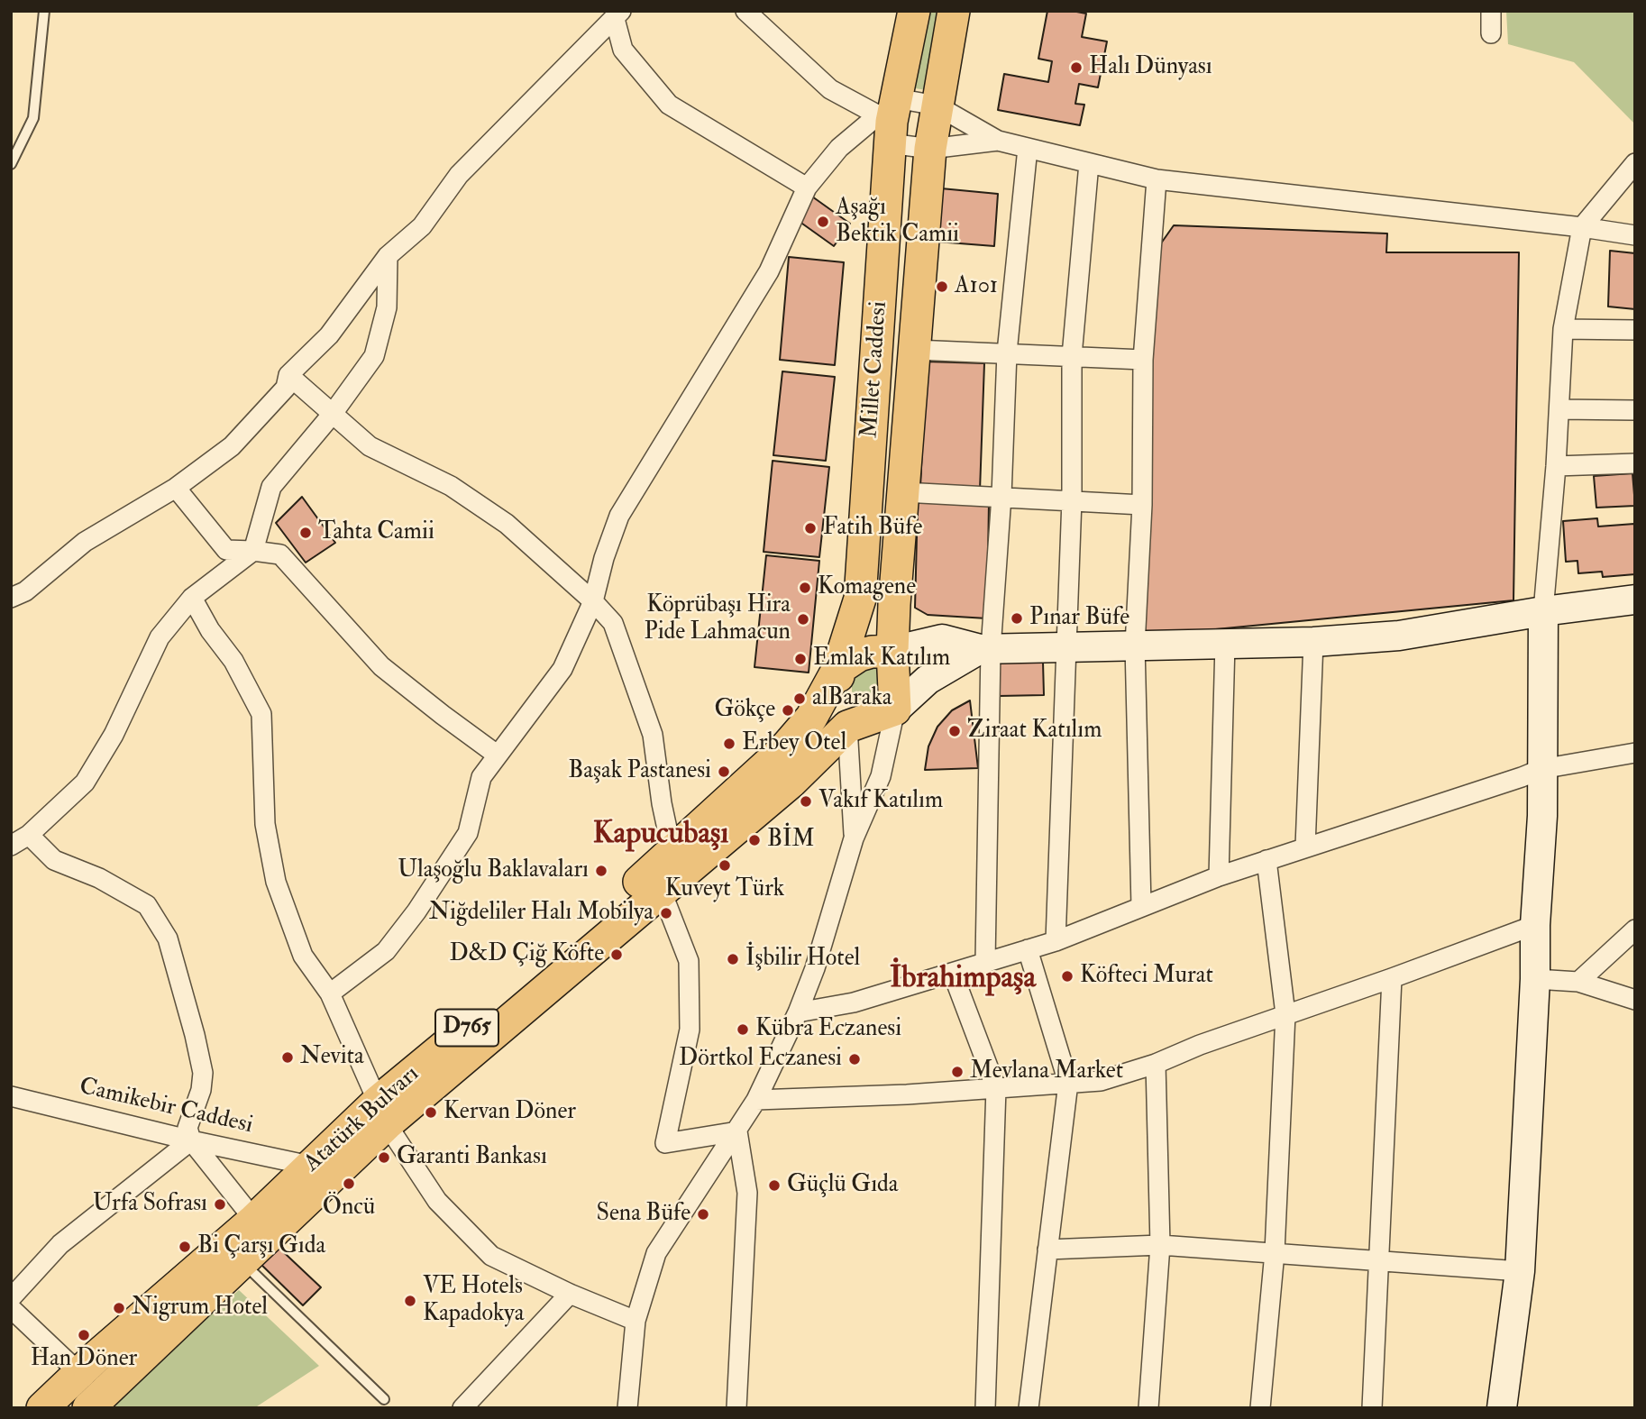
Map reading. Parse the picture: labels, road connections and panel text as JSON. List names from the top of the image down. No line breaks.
{"streets":{"main road":["Millet Caddesi","D765","Atatürk Bulvarı"],"street":["Camikebir Caddesi"]},"crossings":[["Millet Caddesi","Atatürk Bulvarı"],["Camikebir Caddesi","Atatürk Bulvarı"]],"districts":["Kapucubaşı","İbrahimpaşa"],"places":["Halı Dünyası","Aşağı Bektik Camii","A101","Fatih Büfe","Tahta Camii","Komagene","Pınar Büfe","Köprübaşı Hira Pide Lahmacun","Emlak Katılım","alBaraka","Gökçe","Ziraat Katılım","Erbey Otel","Başak Pastanesi","Vakıf Katılım","BİM","Kuveyt Türk","Ulaşoğlu Baklavaları","Niğdeliler Halı Mobilya","D&D Çiğ Köfte","İşbilir Hotel","Köfteci Murat","Kübra Eczanesi","Nevita","Dörtkol Eczanesi","Mevlana Market","Kervan Döner","Garanti Bankası","Öncü","Güçlü Gıda","Urfa Sofrası","Sena Büfe","Bi Çarşı Gıda","VE Hotels Kapadokya","Nigrum Hotel","Han Döner"]}
